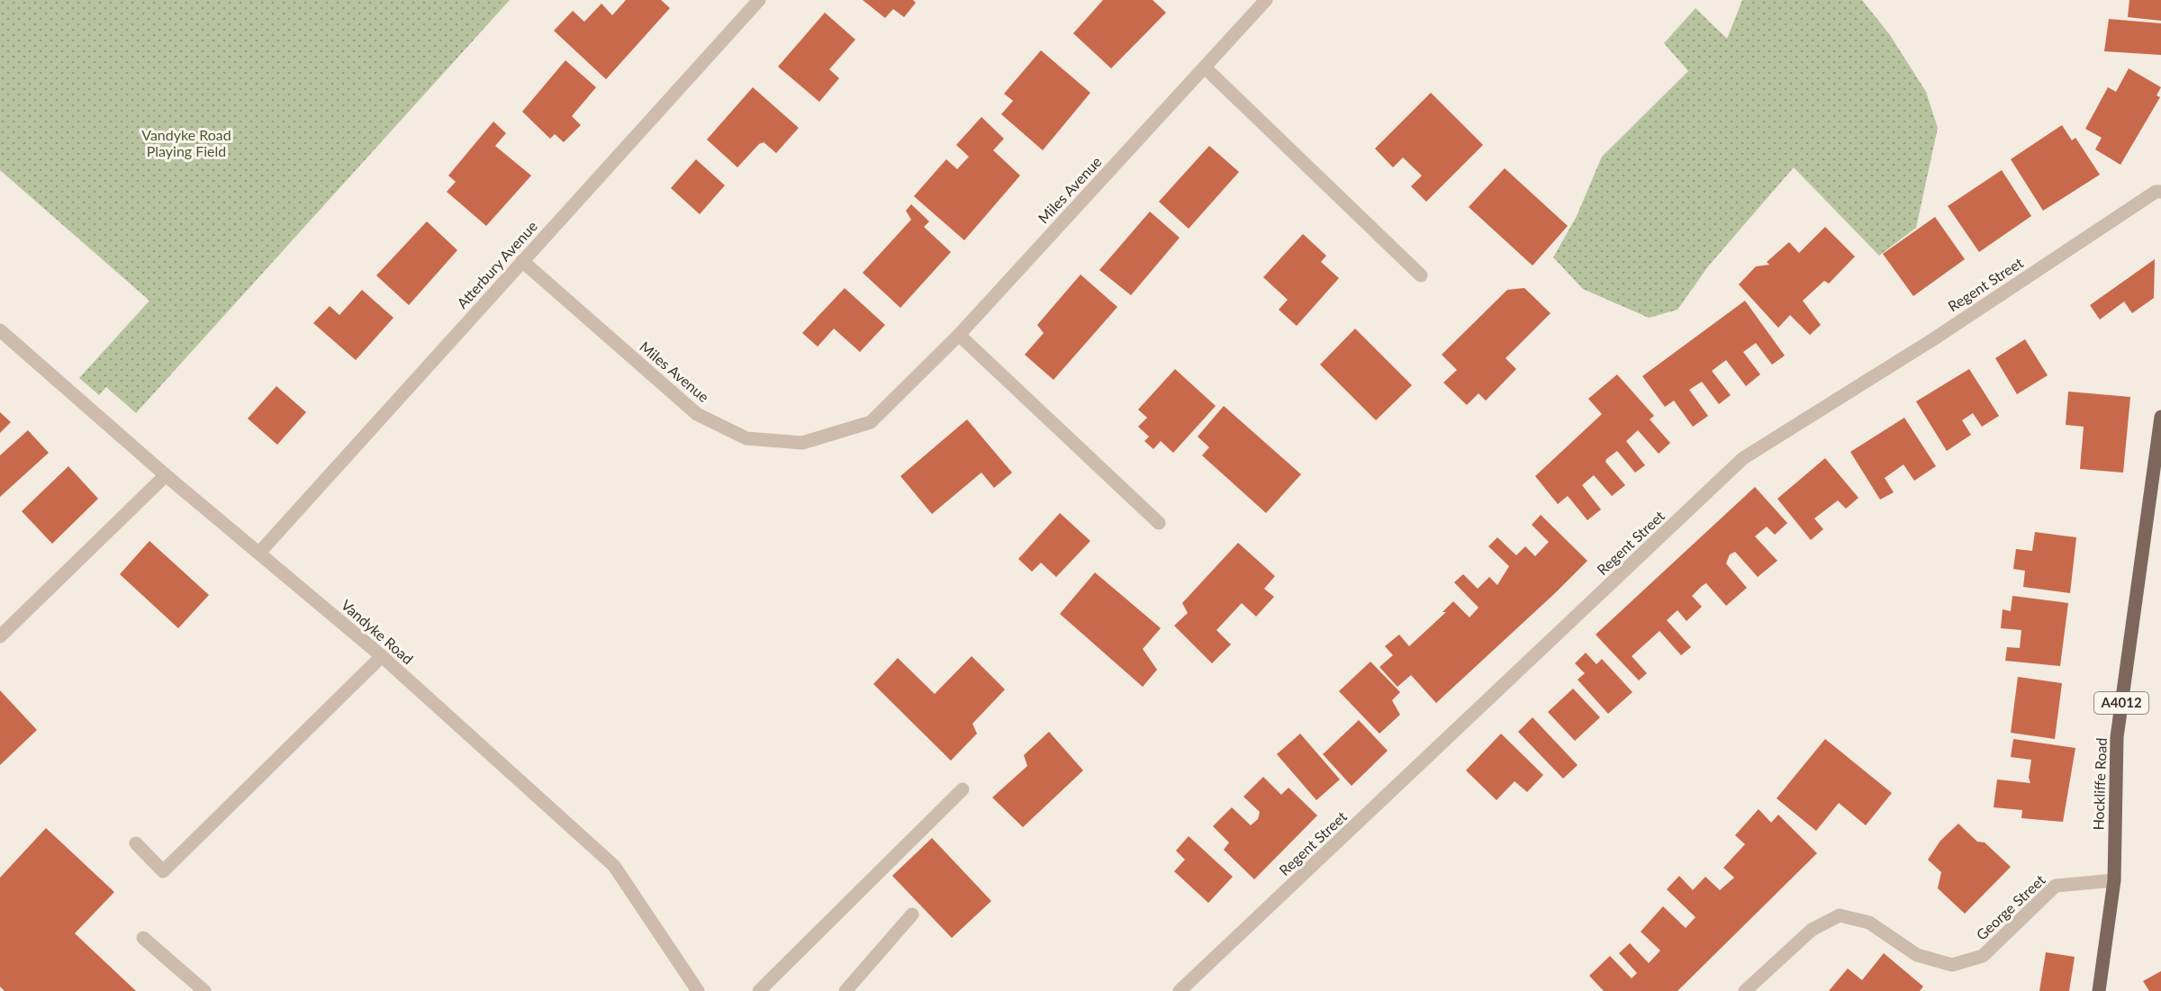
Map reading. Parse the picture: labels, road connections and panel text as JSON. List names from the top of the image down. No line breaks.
{"streets":{"main road":["A4012","Hockliffe Road"],"street":["Miles Avenue","Atterbury Avenue","Regent Street","Vandyke Road","George Street"]},"crossings":[["Miles Avenue","Atterbury Avenue"],["Atterbury Avenue","Vandyke Road"],["Hockliffe Road","George Street"]],"parks":["Vandyke Road Playing Field"]}
